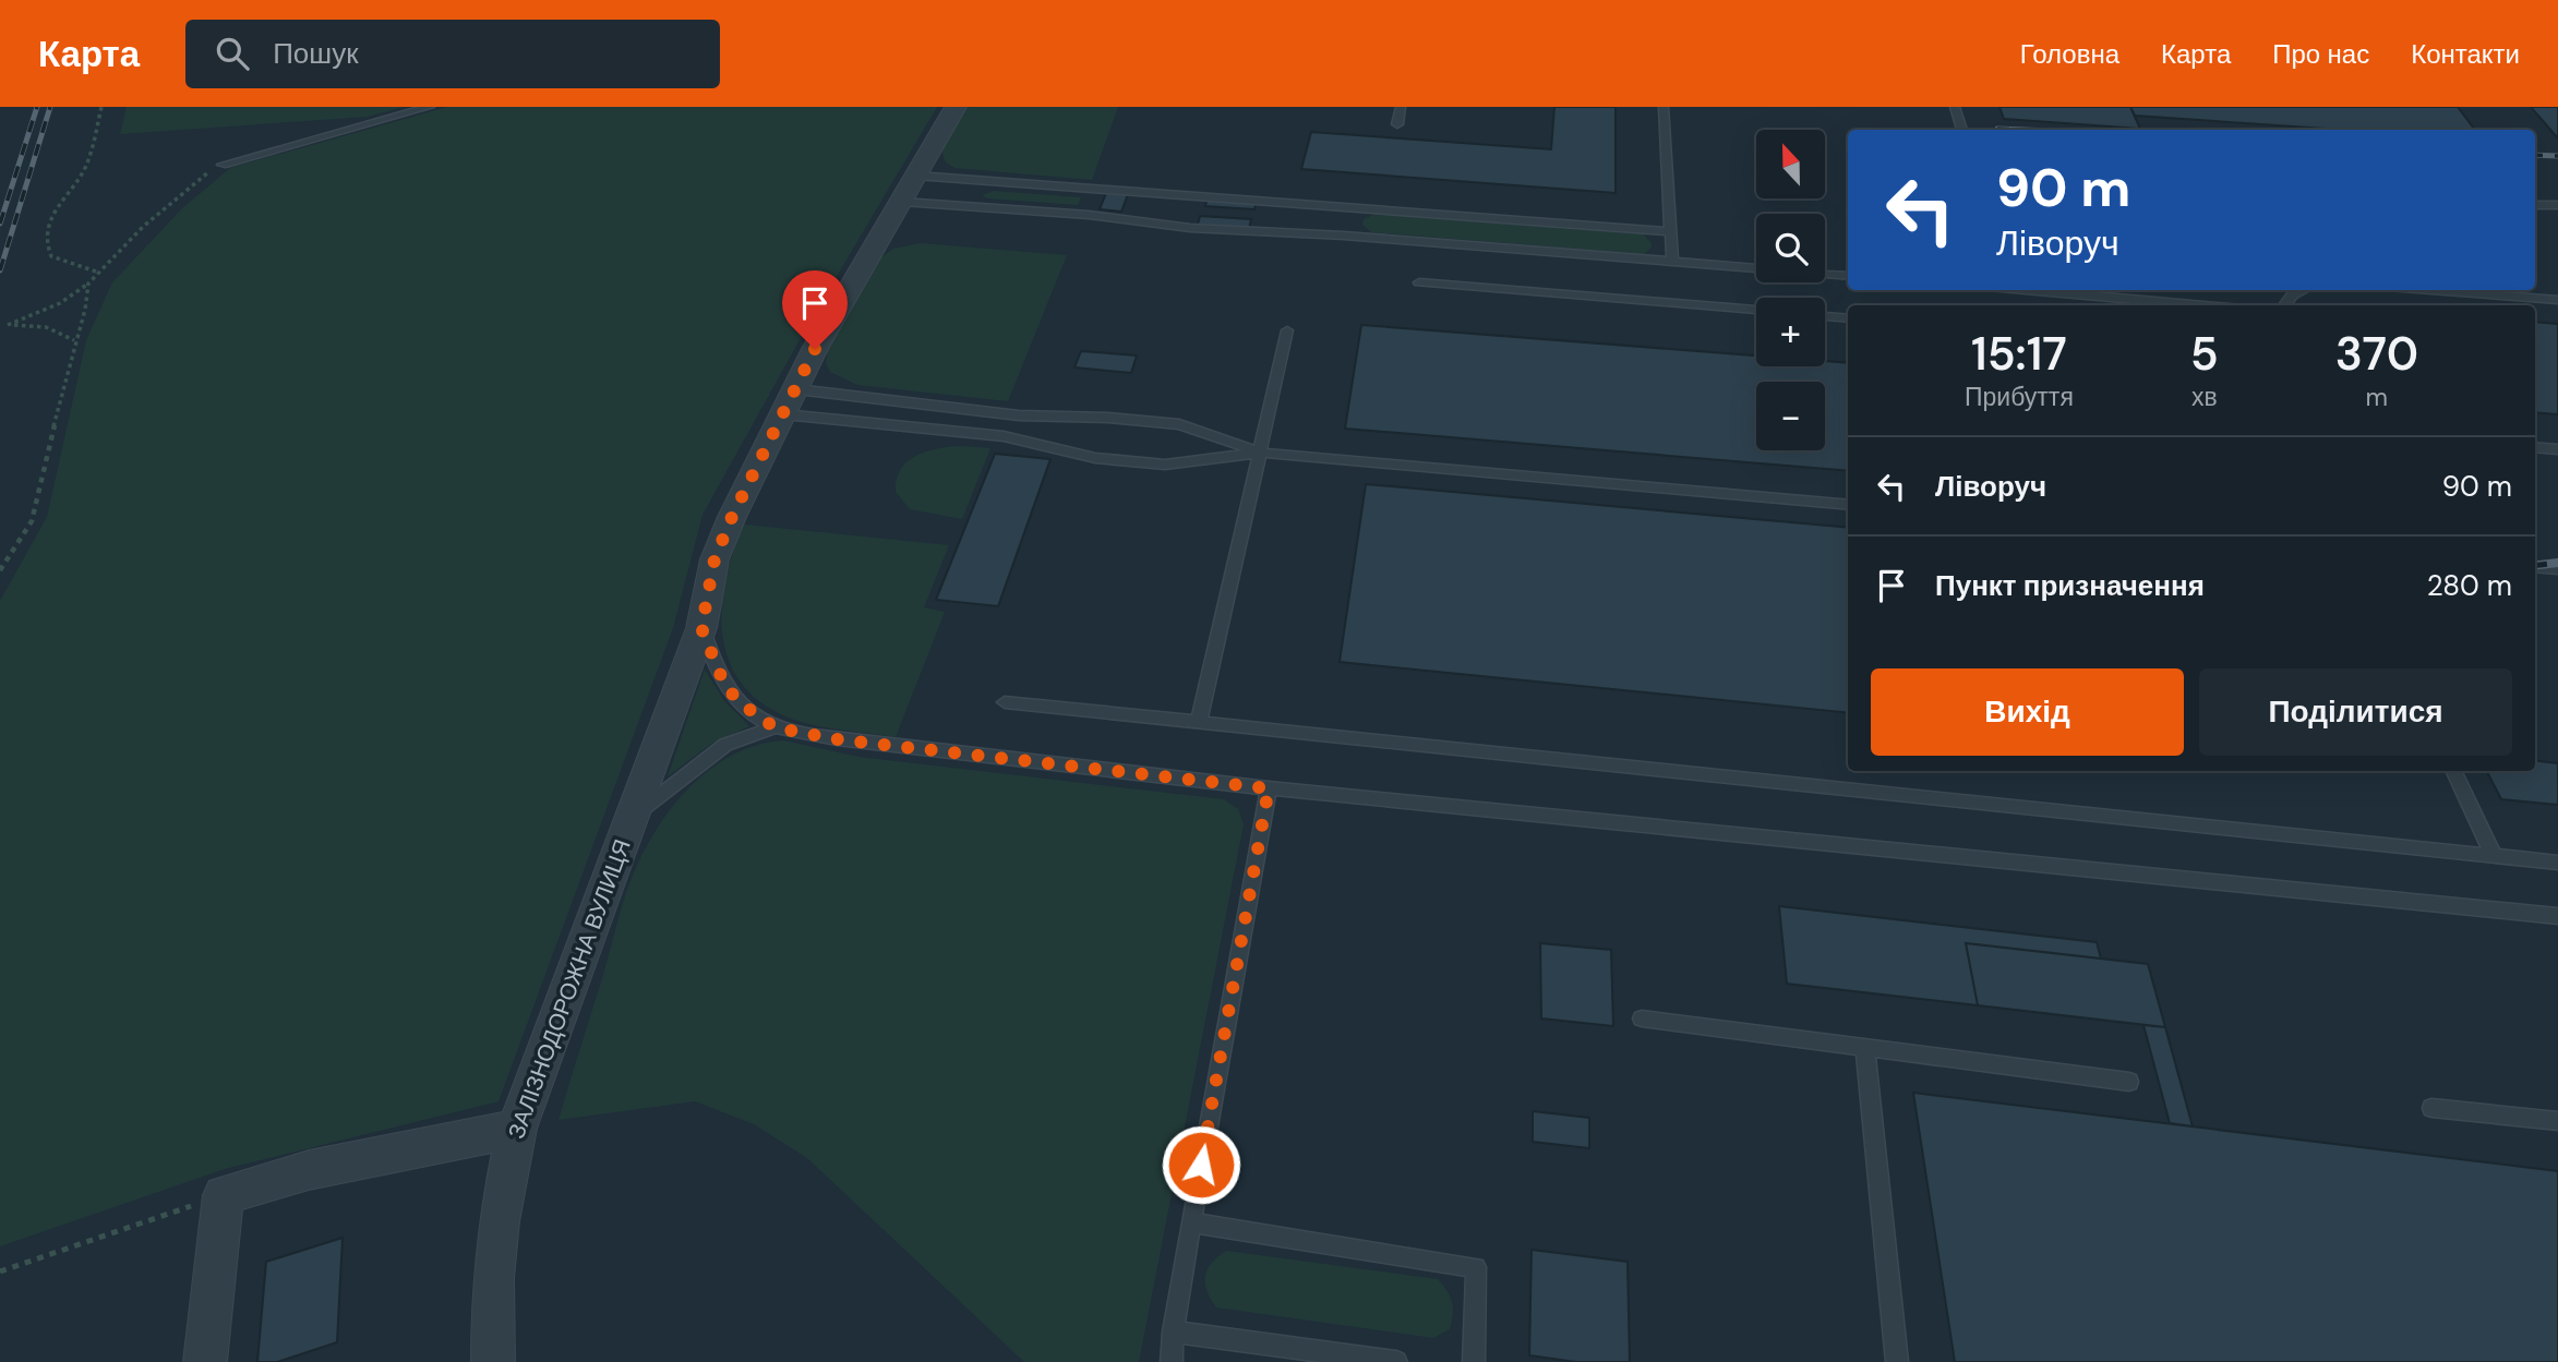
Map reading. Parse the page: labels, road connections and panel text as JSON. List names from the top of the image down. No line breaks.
{"streets":{"street":["ЗАЛІЗНОДОРОЖНА ВУЛИЦЯ"]},"north":"top","page":{"header":"Карта","search":"Пошук","nav":["Головна","Карта","Про нас","Контакти"],"map_buttons":["+","−"],"turn":["90 m","Ліворуч"],"eta":["15:17","Прибуття","5","хв","370","m"],"list":[{"name":"Ліворуч","value":"90 m"},{"name":"Пункт призначення","value":"280 m"}],"buttons":["Вихід","Поділитися"]}}
